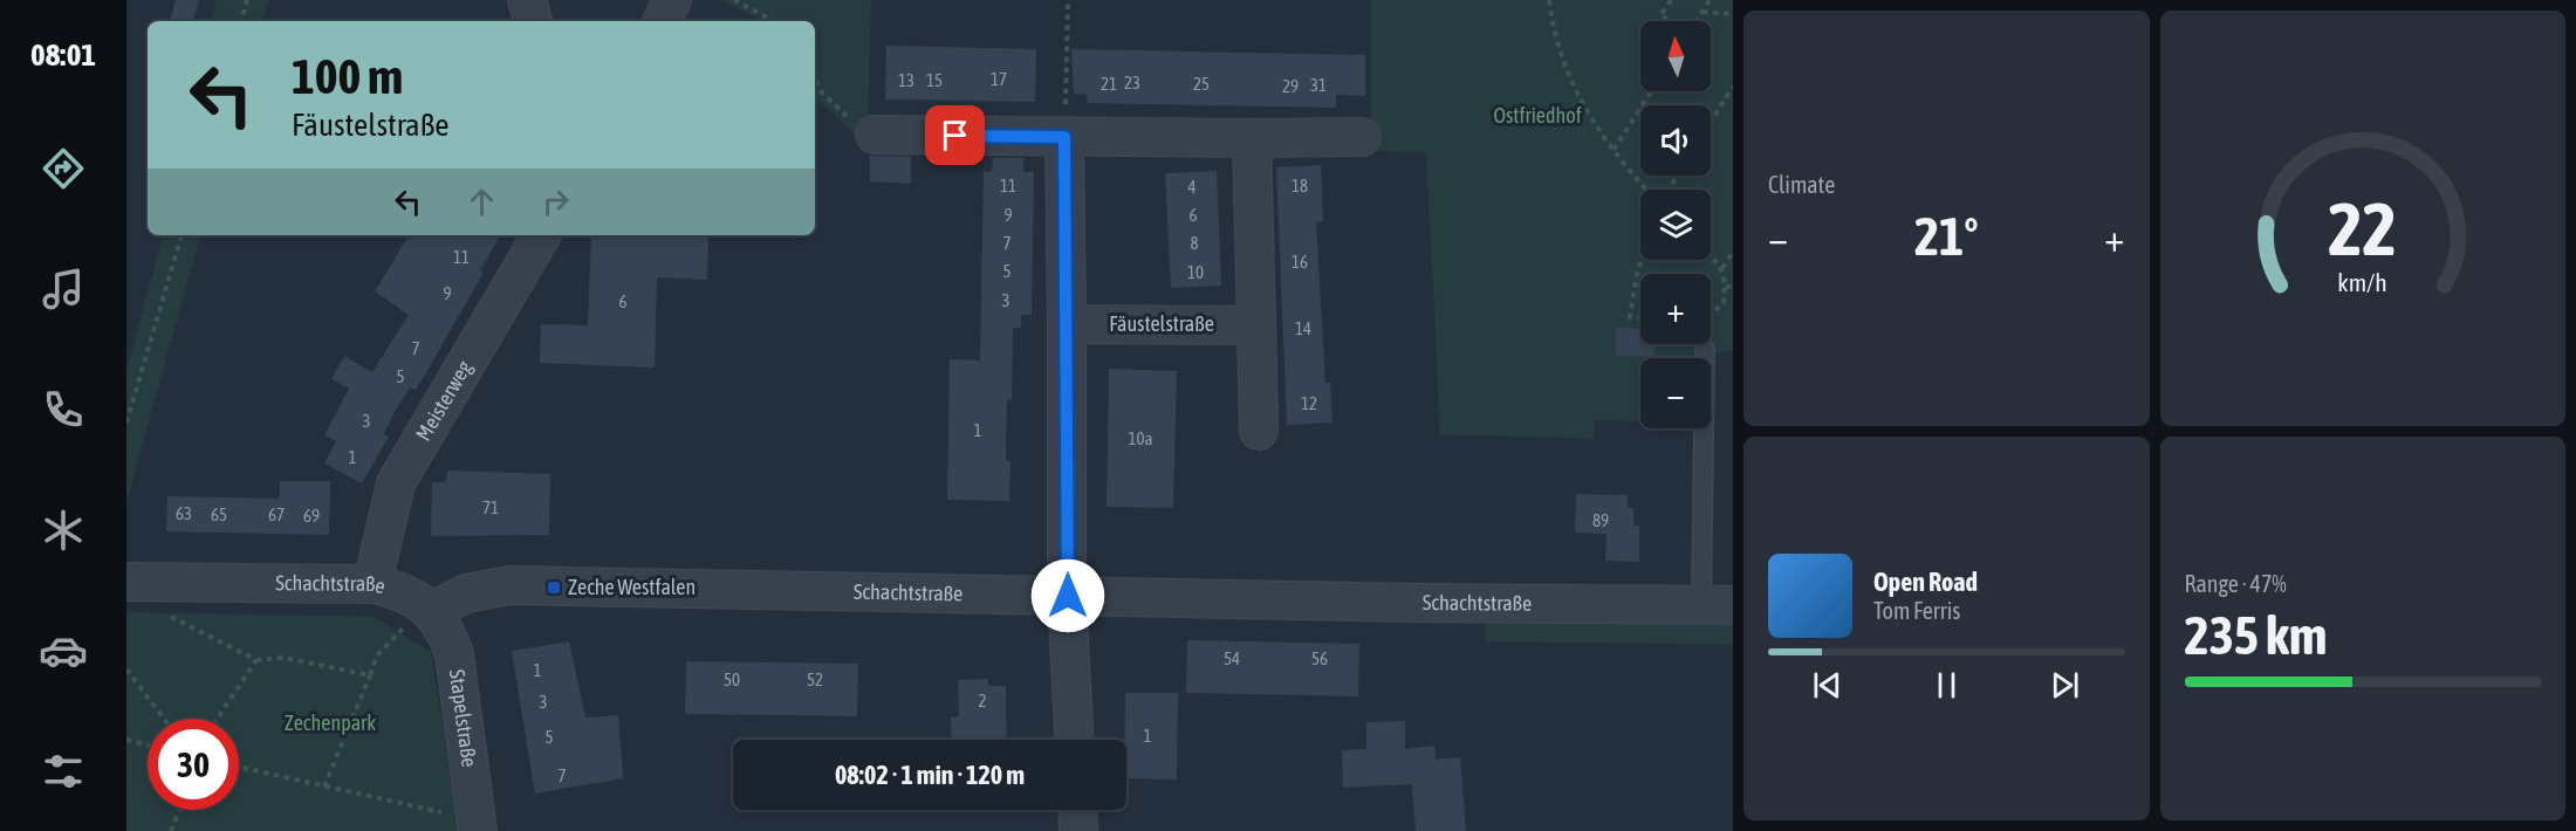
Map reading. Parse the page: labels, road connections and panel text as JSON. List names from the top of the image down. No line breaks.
{"streets":{"street":["Fäustelstraße","Meisterweg","Schachtstraße","Stapelstraße"]},"crossings":[["Meisterweg","Schachtstraße"],["Schachtstraße","Stapelstraße"]],"parks":["Ostfriedhof","Zechenpark"],"places":{"transit":["Zeche Westfalen"]},"house_numbers":["17","13","15","23","21","25","31","29","11","18","4","9","6","7","8","11","16","5","10","9","3","6","14","7","5","12","3","1","10a","1","71","63","65","67","69","89","54","56","1","50","52","2","3","1","5","7"],"north":"top","page":{"tabs":"08:01","tile":["Climate",["Range · 47%","235 km"]],"map_buttons":["+","−"],"turn":["100 m","Fäustelstraße"],"heat":["−","21°","+"],"song":["Open Road","Tom Ferris"],"limit":"30","trip":"08:02 · 1 min · 120 m","gauge":["22","km/h"]}}
